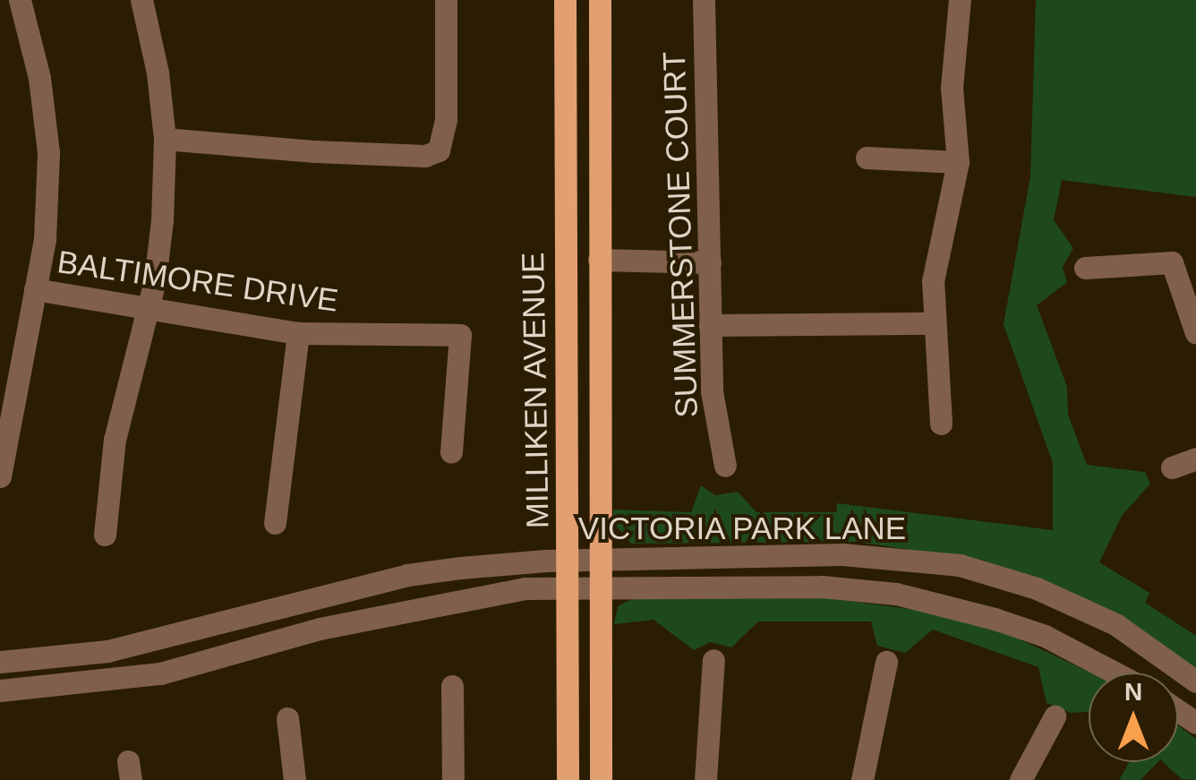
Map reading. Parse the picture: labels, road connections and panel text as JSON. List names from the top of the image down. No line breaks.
{"streets":{"main road":["MILLIKEN AVENUE"],"street":["SUMMERSTONE COURT","BALTIMORE DRIVE","VICTORIA PARK LANE"]},"crossings":[["MILLIKEN AVENUE","VICTORIA PARK LANE"]],"north":"top"}
